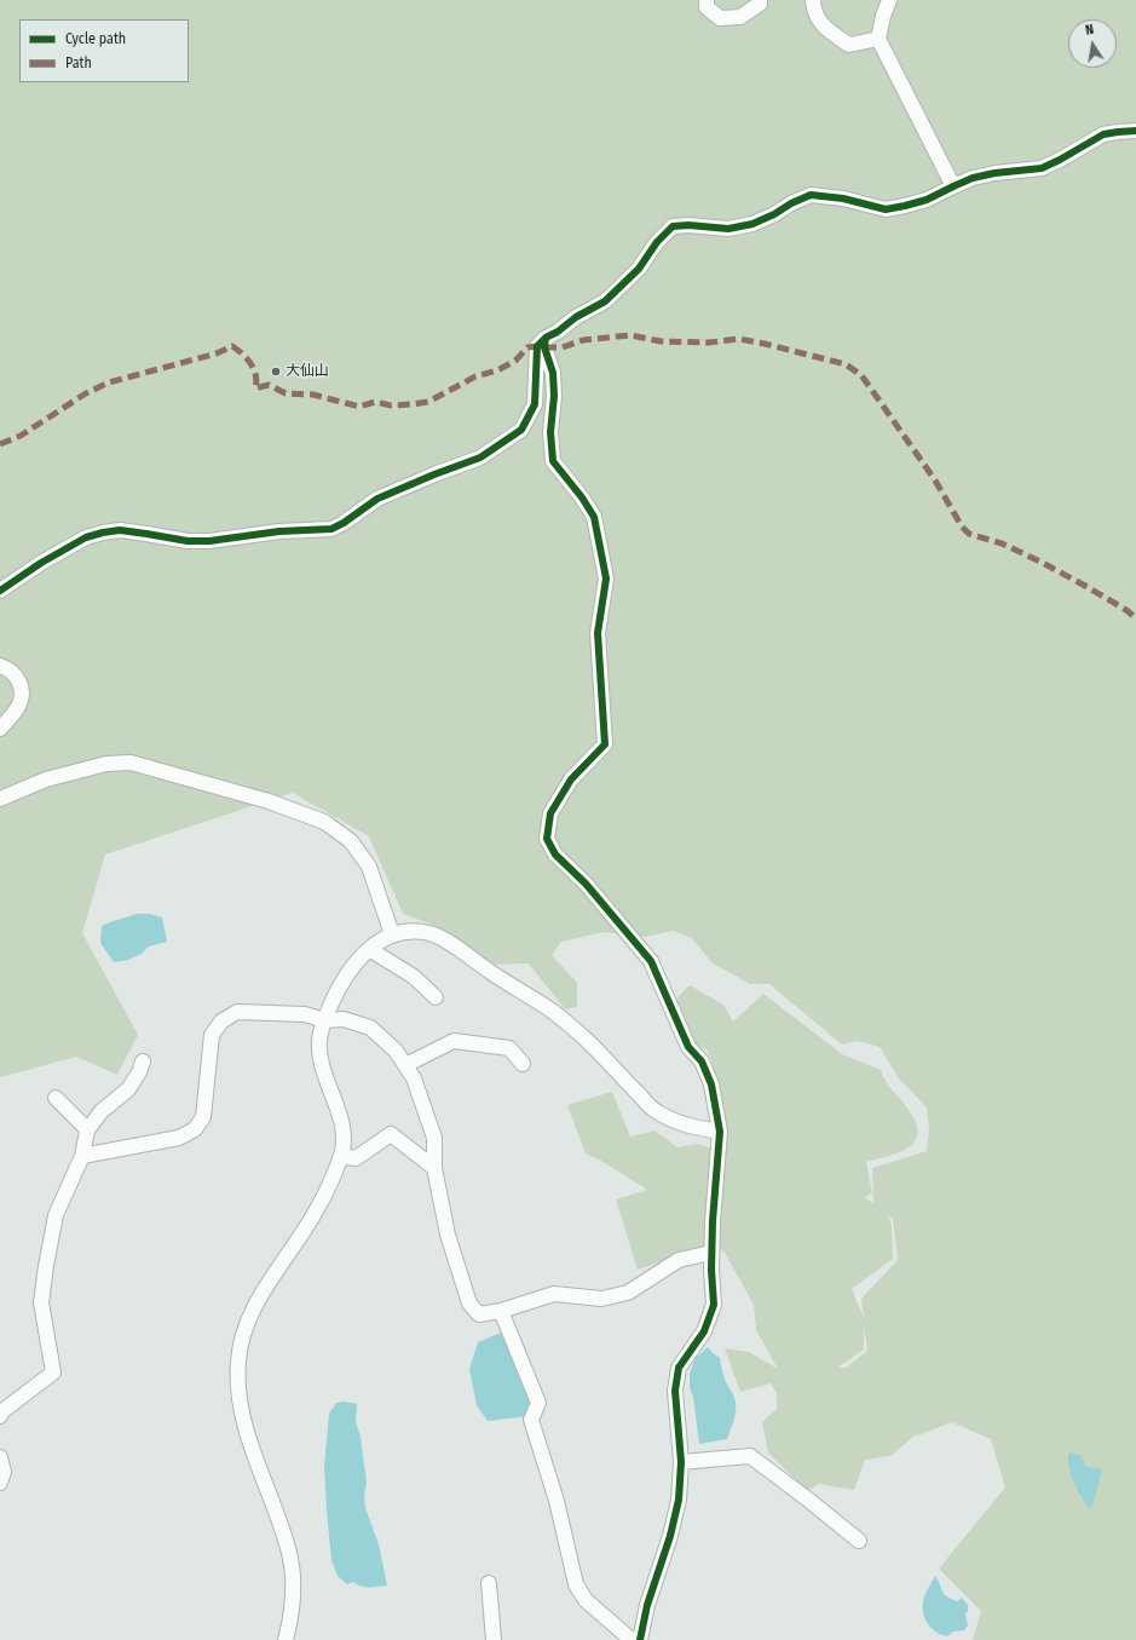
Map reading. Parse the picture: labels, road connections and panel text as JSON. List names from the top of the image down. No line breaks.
{"places":["大仙山"],"legend":["Cycle path","Path"],"north":"top"}
